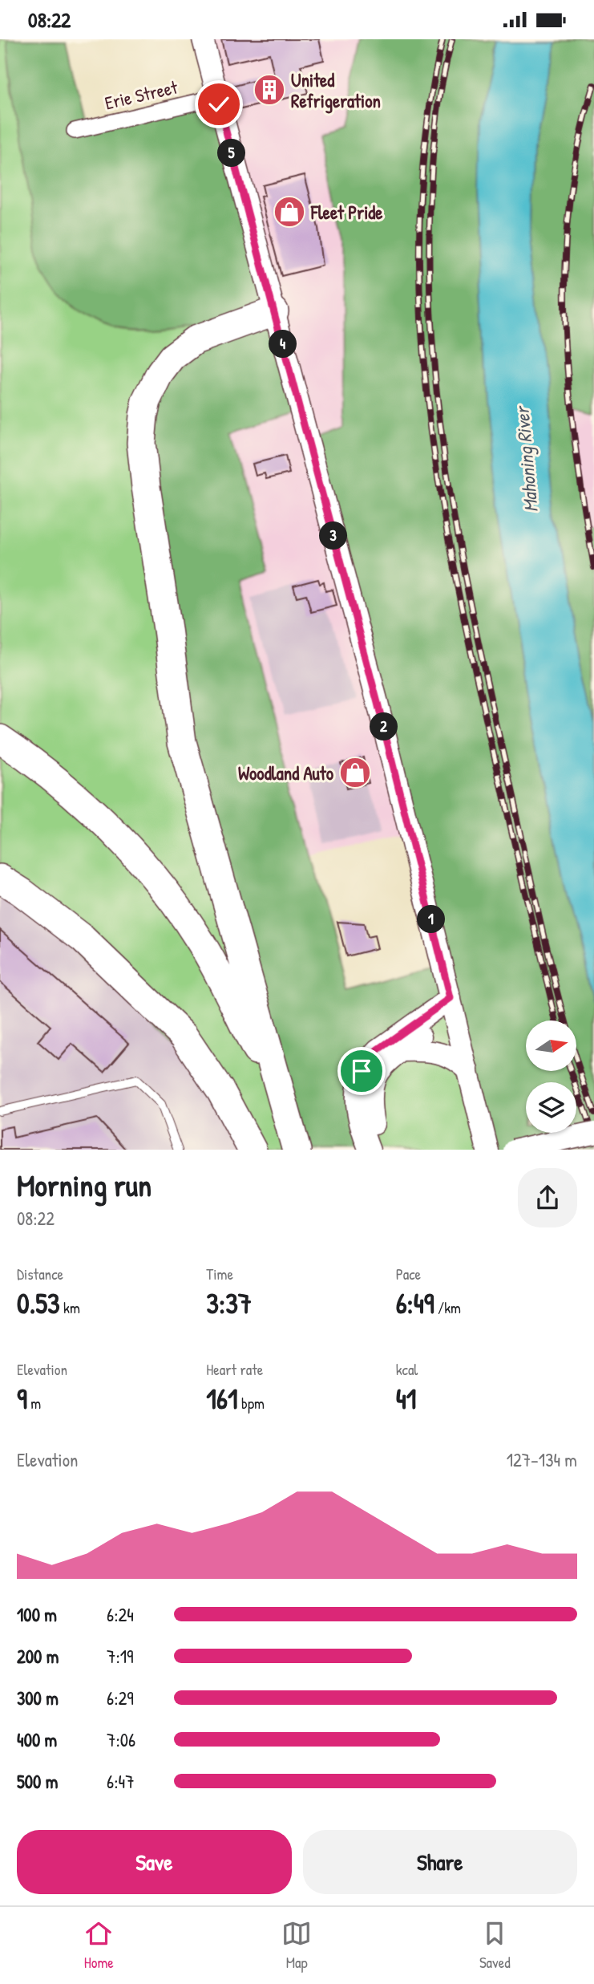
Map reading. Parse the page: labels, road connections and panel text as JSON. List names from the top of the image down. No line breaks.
{"streets":{"street":["Erie Street"]},"water":["Mahoning River"],"places":{"building":["United Refrigeration"],"shop":["Fleet Pride","Woodland Auto"]},"north":"right","page":{"status":"08:22","pins":["5","4","3","2","1"],"heading":["Morning run","08:22"],"stats":[["Distance","0.53 km"],["Time","3:37"],["Pace","6:49 /km"],["Elevation","9 m"],["Heart rate","161 bpm"],["kcal","41"]],"chart":["Elevation","127–134 m"],"list":[{"name":"100 m","note":"6:24"},{"name":"200 m","note":"7:19"},{"name":"300 m","note":"6:29"},{"name":"400 m","note":"7:06"},{"name":"500 m","note":"6:47"}],"buttons":["Save","Share"],"tabs":["Home","Map","Saved"]}}
